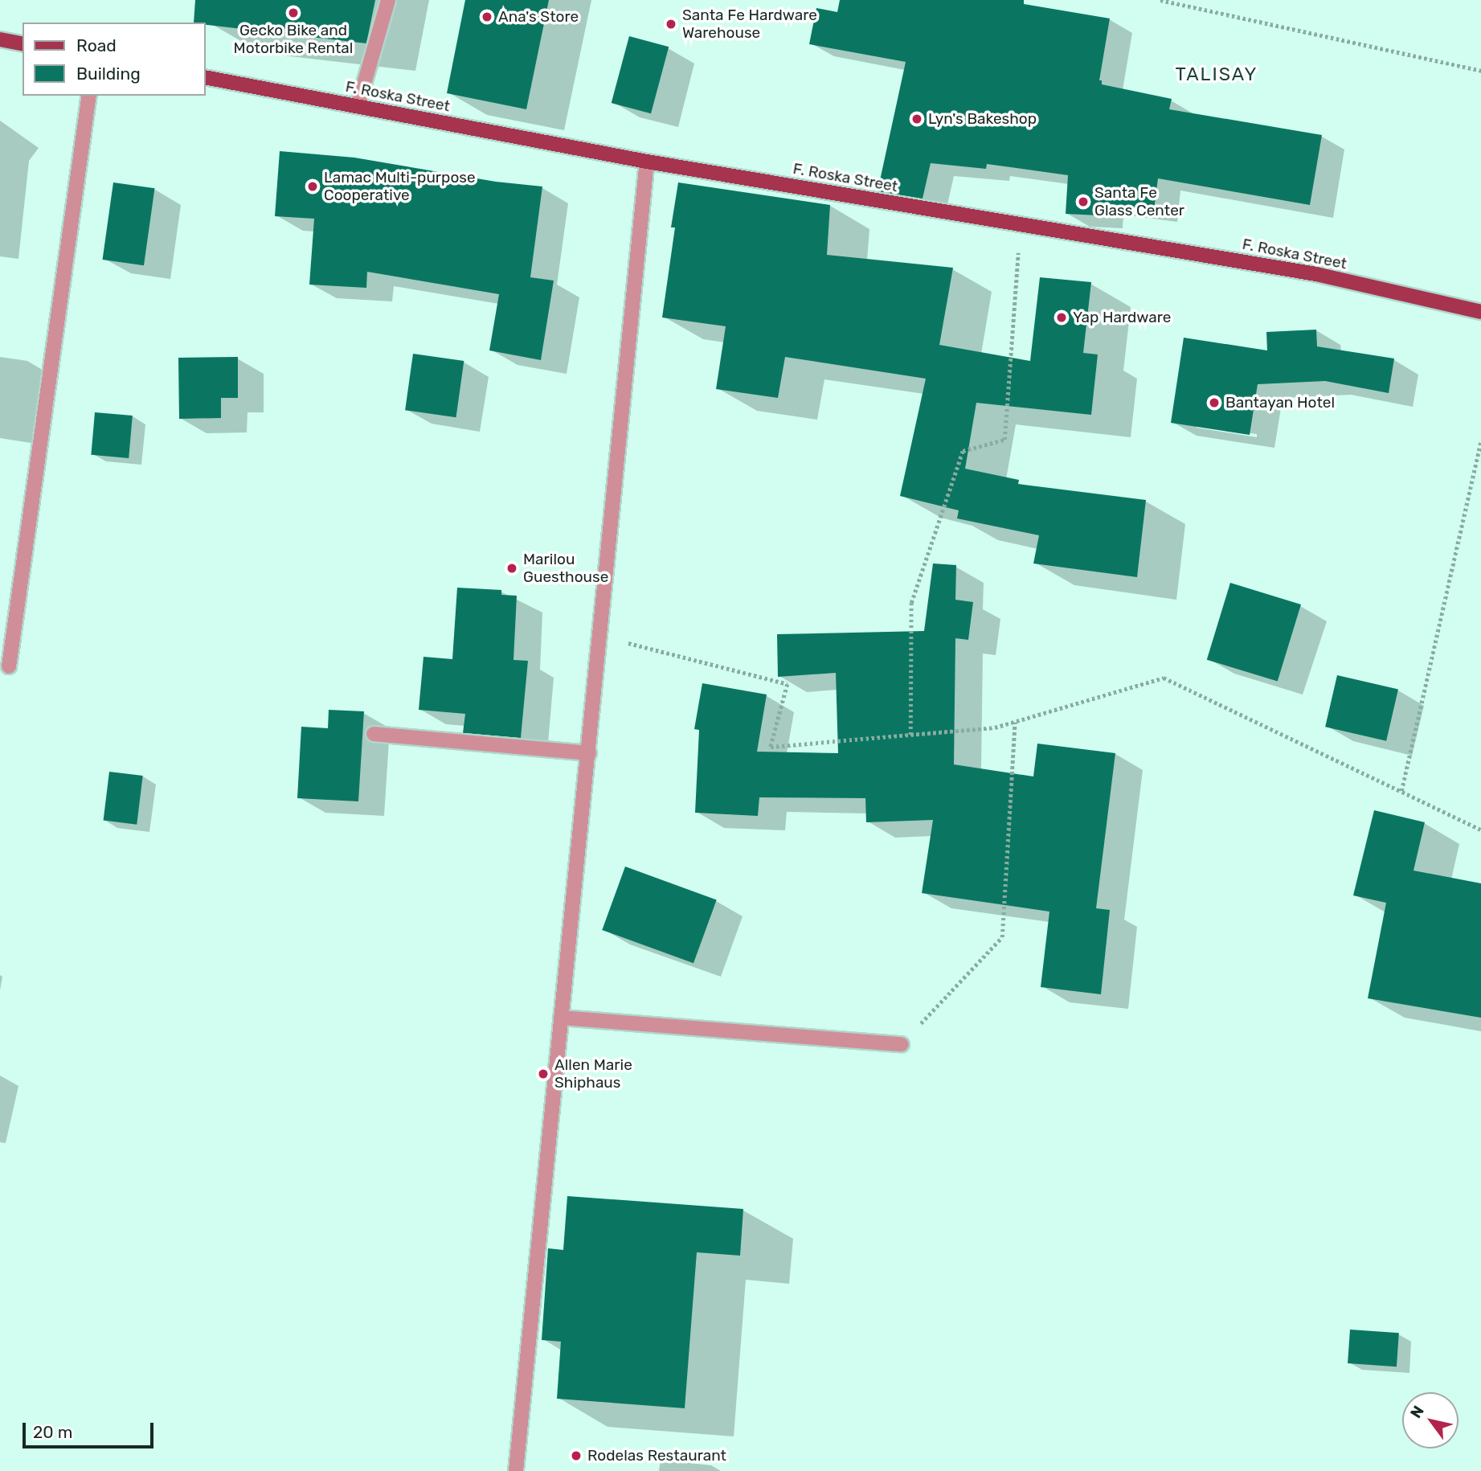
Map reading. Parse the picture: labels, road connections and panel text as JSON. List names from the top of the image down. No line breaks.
{"streets":{"main road":["F. Roska Street"]},"districts":["TALISAY"],"places":["Gecko Bike and Motorbike Rental","Ana's Store","Santa Fe Hardware Warehouse","Lyn's Bakeshop","Lamac Multi-purpose Cooperative","Santa Fe Glass Center","Yap Hardware","Bantayan Hotel","Marilou Guesthouse","Allen Marie Shiphaus","Rodelas Restaurant"],"legend":["Road","Building"],"scale_bar":"20 m","north":"top left"}
